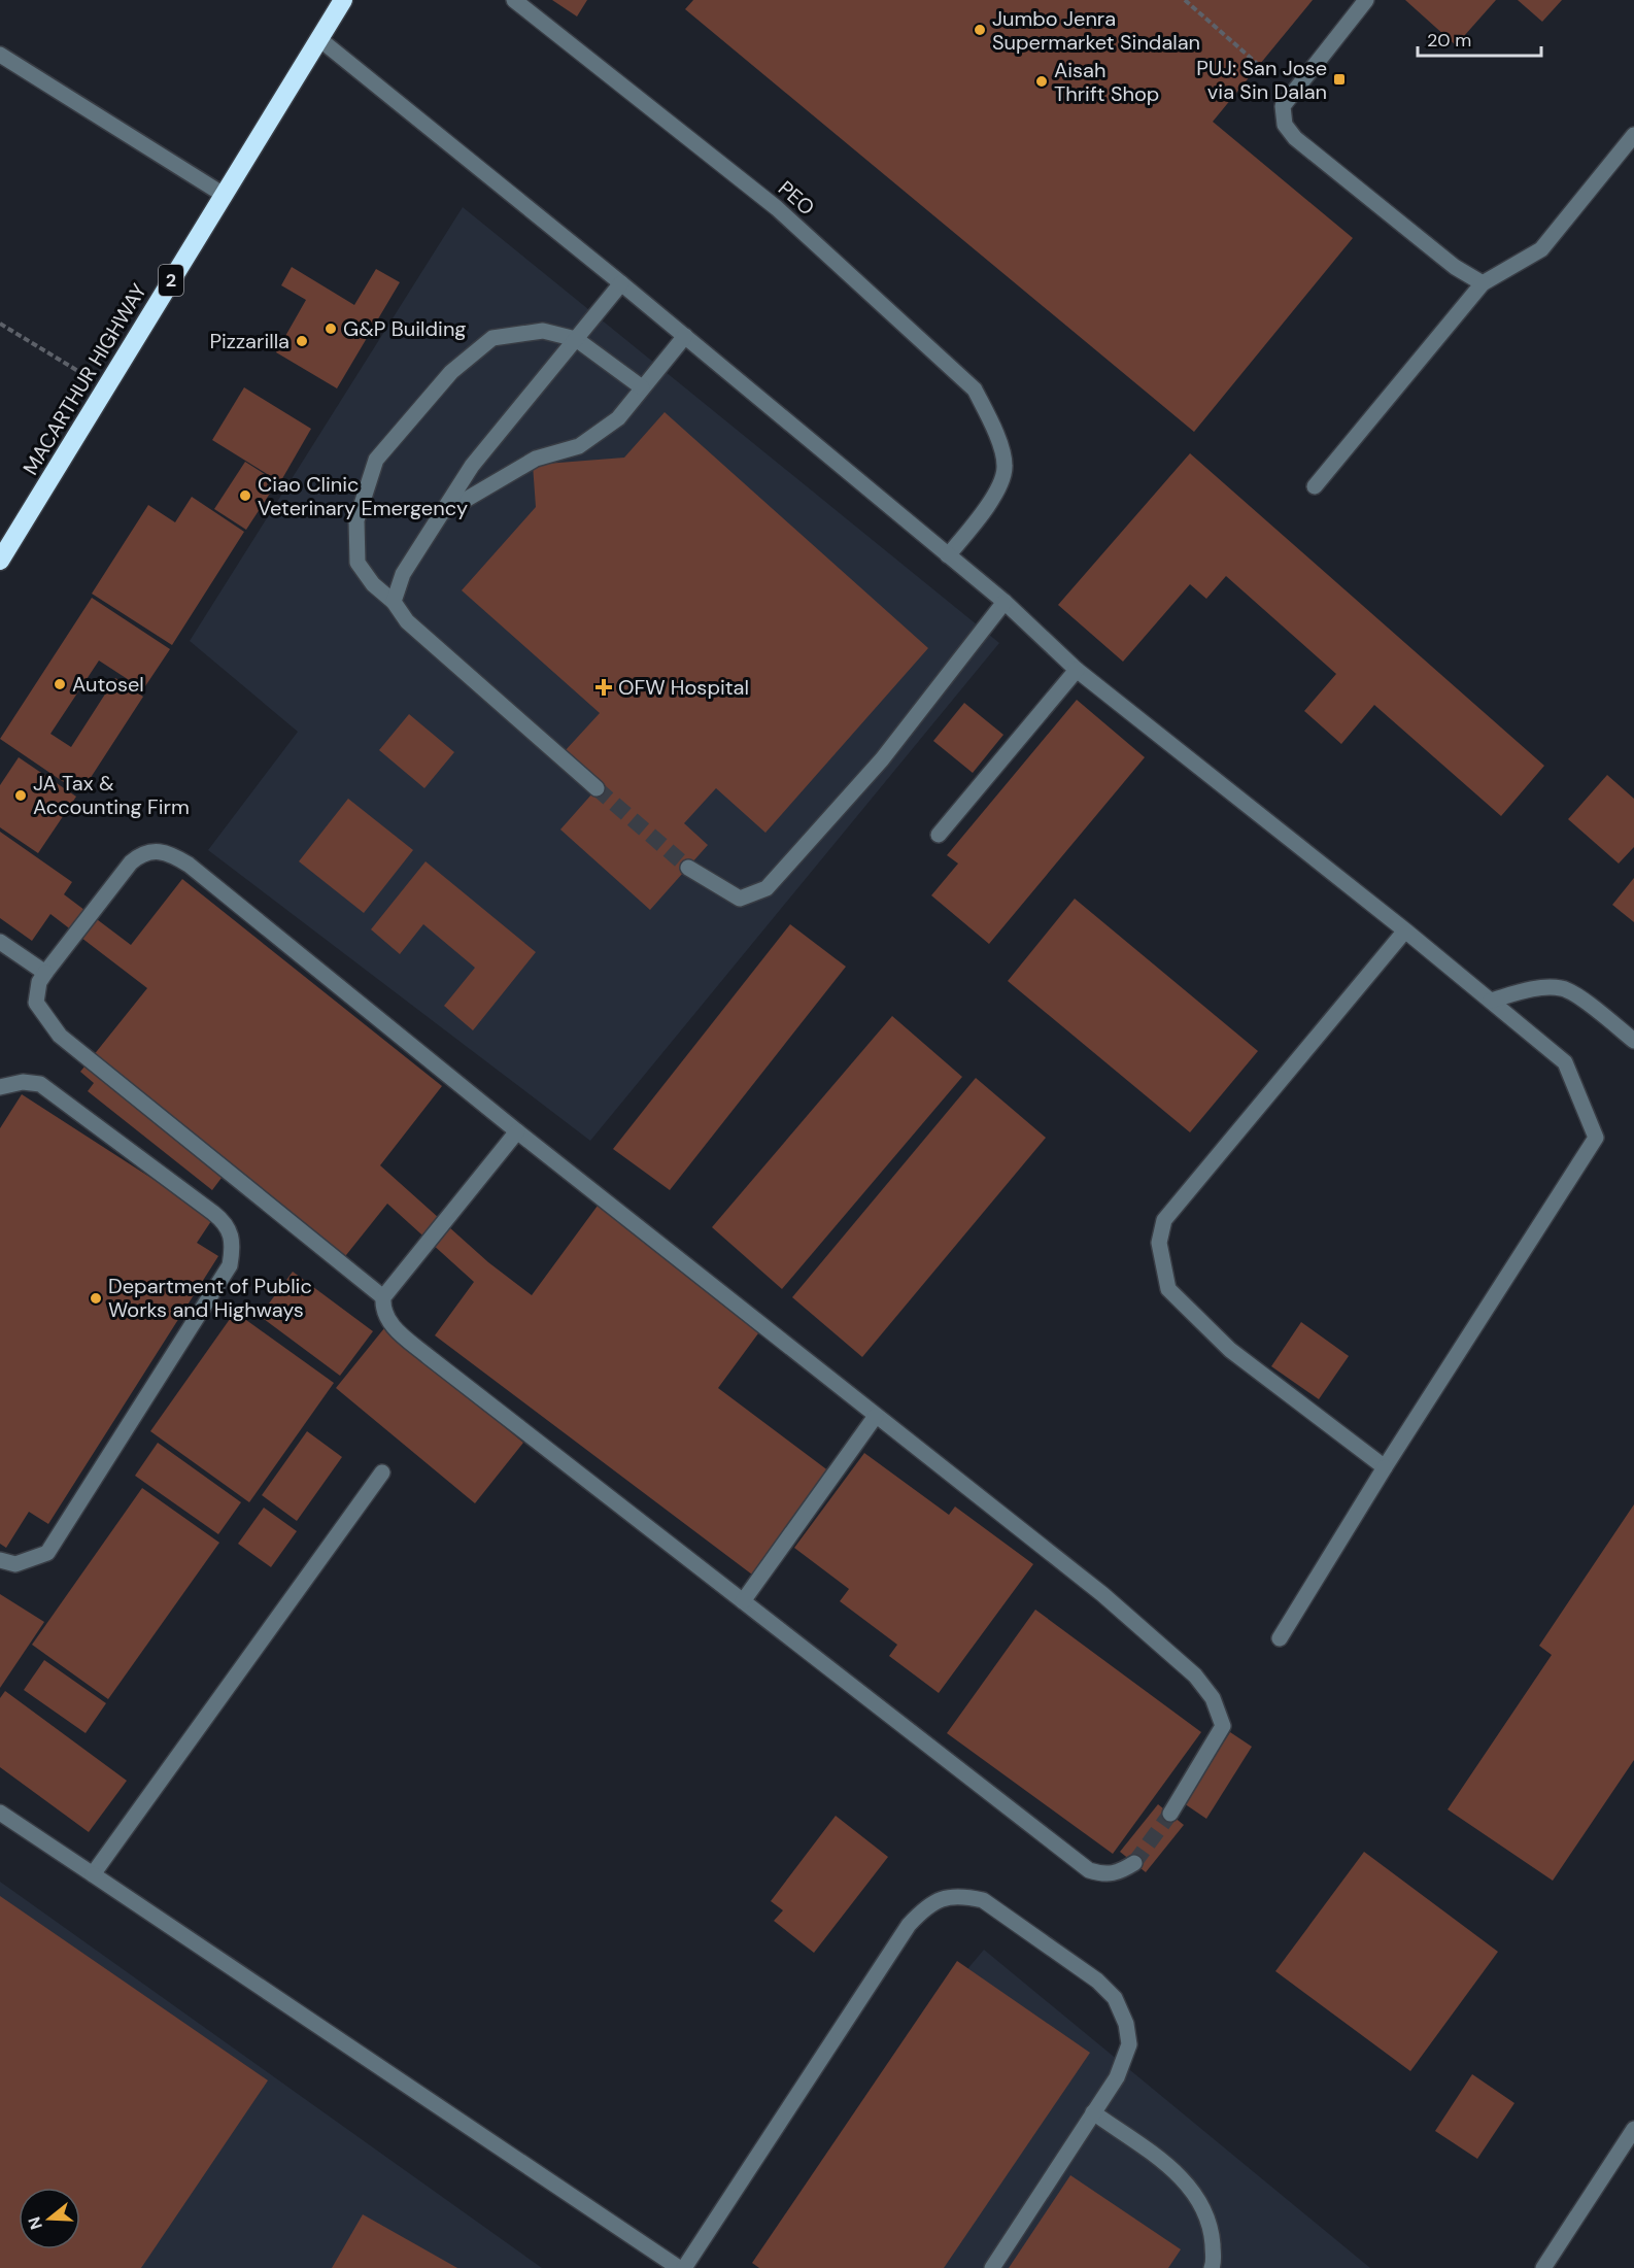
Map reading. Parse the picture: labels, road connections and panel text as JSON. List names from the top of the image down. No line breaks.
{"streets":{"highway":["2","MACARTHUR HIGHWAY"],"street":["PEO"]},"places":{"other":["Jumbo Jenra Supermarket Sindalan","Aisah Thrift Shop","G&P Building","Pizzarilla","Ciao Clinic Veterinary Emergency","Autosel","JA Tax & Accounting Firm","Department of Public Works and Highways"],"transit":["PUJ: San Jose via Sin Dalan"],"health":["OFW Hospital"]},"scale_bar":"20 m","north":"left"}
